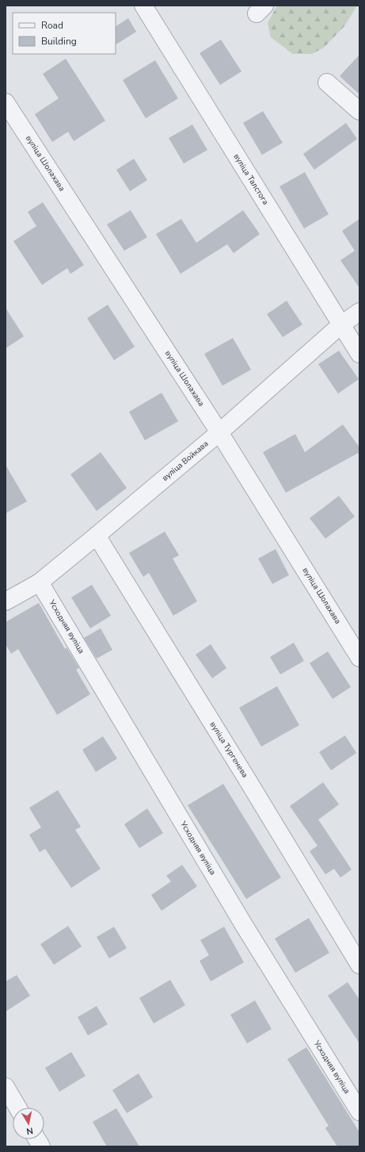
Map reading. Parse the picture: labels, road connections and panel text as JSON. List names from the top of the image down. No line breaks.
{"streets":{"street":["вуліца Шолахава","вуліца Талстога","вуліца Войкава","Усходняя вуліца","вуліца Тургенева"]},"crossings":[["вуліца Шолахава","вуліца Войкава"],["вуліца Талстога","вуліца Войкава"],["вуліца Войкава","Усходняя вуліца"],["вуліца Войкава","вуліца Тургенева"]],"legend":["Road","Building"],"north":"bottom"}
